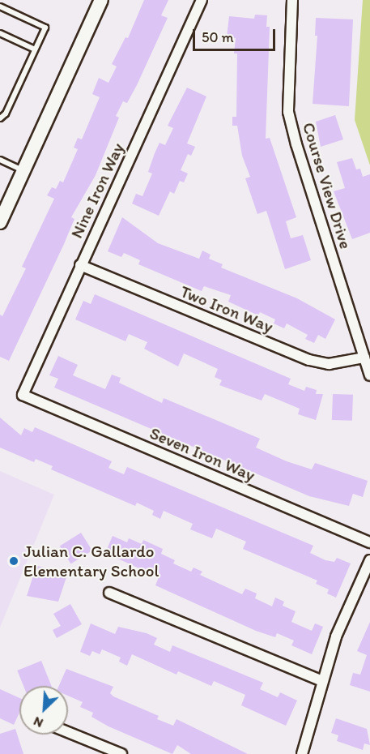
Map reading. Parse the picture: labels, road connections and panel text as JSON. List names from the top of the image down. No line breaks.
{"streets":{"street":["Course View Drive","Nine Iron Way","Two Iron Way","Seven Iron Way"]},"crossings":[["Course View Drive","Two Iron Way"],["Nine Iron Way","Two Iron Way"],["Nine Iron Way","Seven Iron Way"]],"places":["Julian C. Gallardo Elementary School"],"scale_bar":"50 m","north":"bottom left"}
